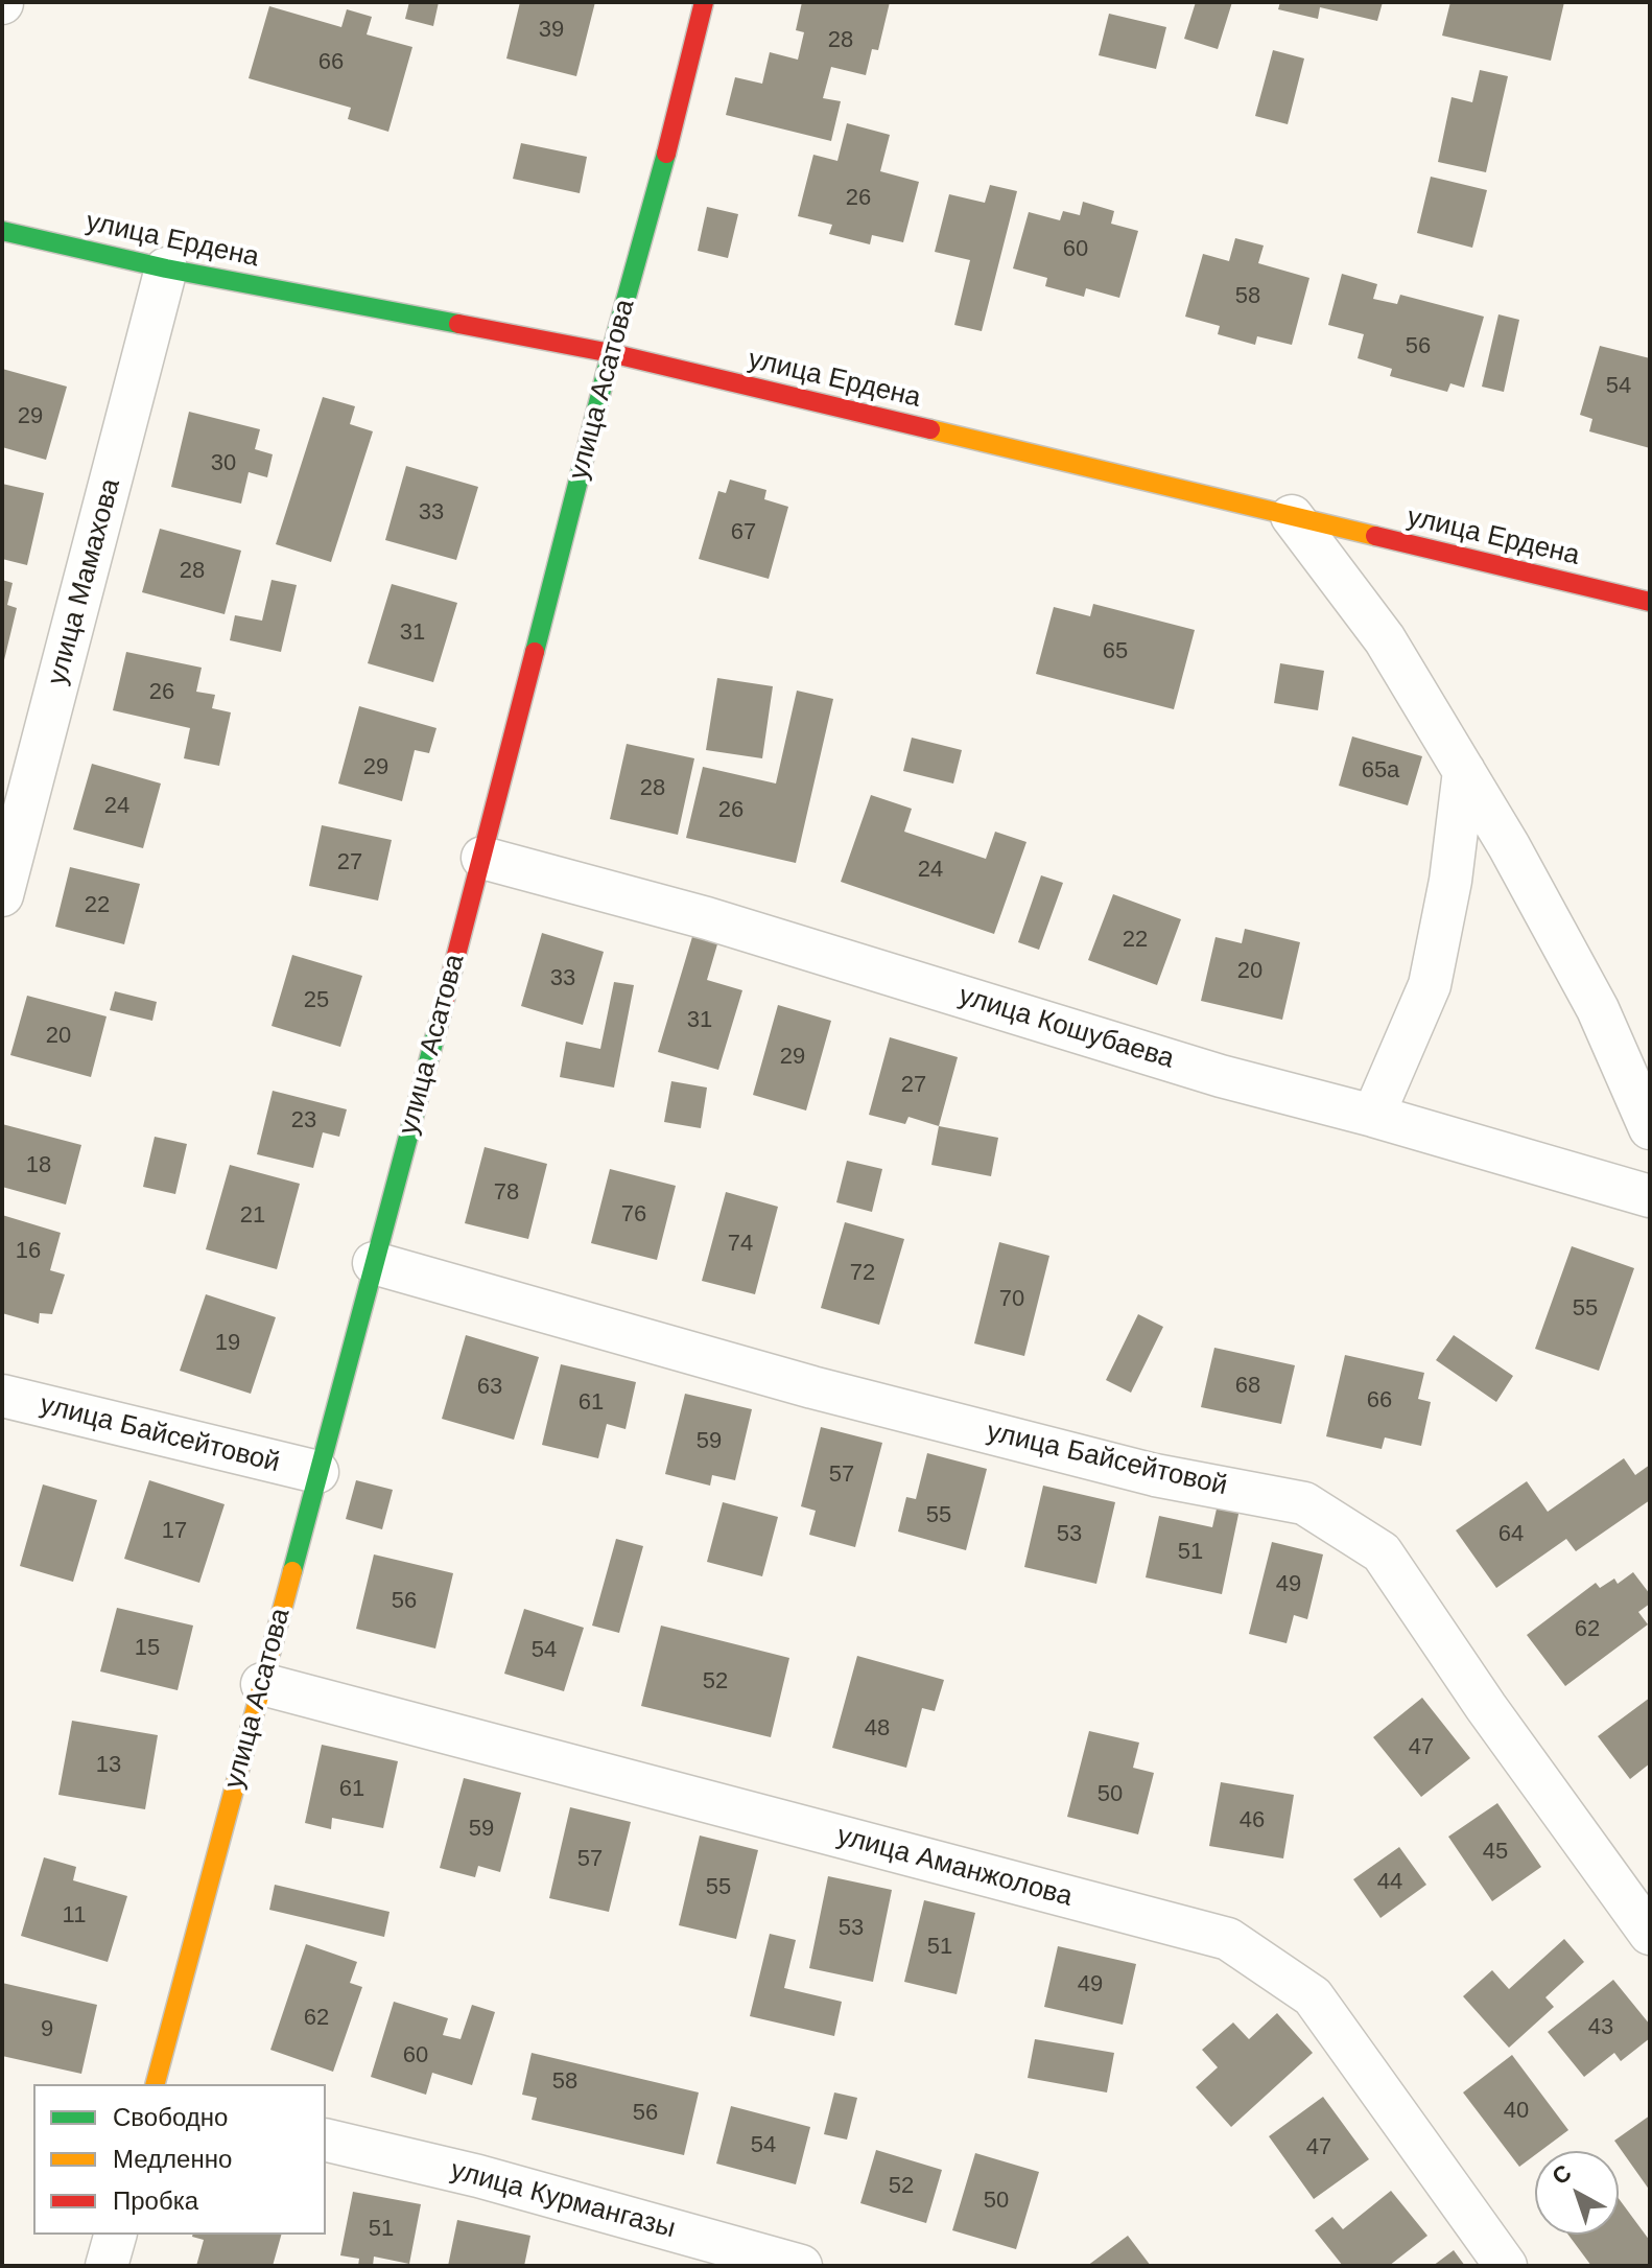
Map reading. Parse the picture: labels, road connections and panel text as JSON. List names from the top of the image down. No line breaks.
{"streets":{"street":["улица Ердена","улица Асатова","улица Мамахова","улица Кошубаева","улица Байсейтовой","улица Аманжолова","улица Курмангазы"]},"crossings":[["улица Ердена","улица Асатова"],["улица Ердена","улица Мамахова"],["улица Асатова","улица Кошубаева"],["улица Асатова","улица Байсейтовой"],["улица Асатова","улица Аманжолова"]],"house_numbers":["39","28","66","26","60","58","56","54","29","30","33","67","28","31","65","26","29","65а","28","24","26","27","24","22","22","20","33","25","31","20","29","27","23","18","78","76","21","74","16","72","70","55","19","68","63","66","61","59","57","55","17","53","64","51","49","56","62","15","54","52","48","47","13","61","50","46","59","45","57","44","55","11","53","51","49","62","43","9","60","58","40","56","54","47","52","50","51"],"legend":["Свободно","Медленно","Пробка"],"north":"top left"}
